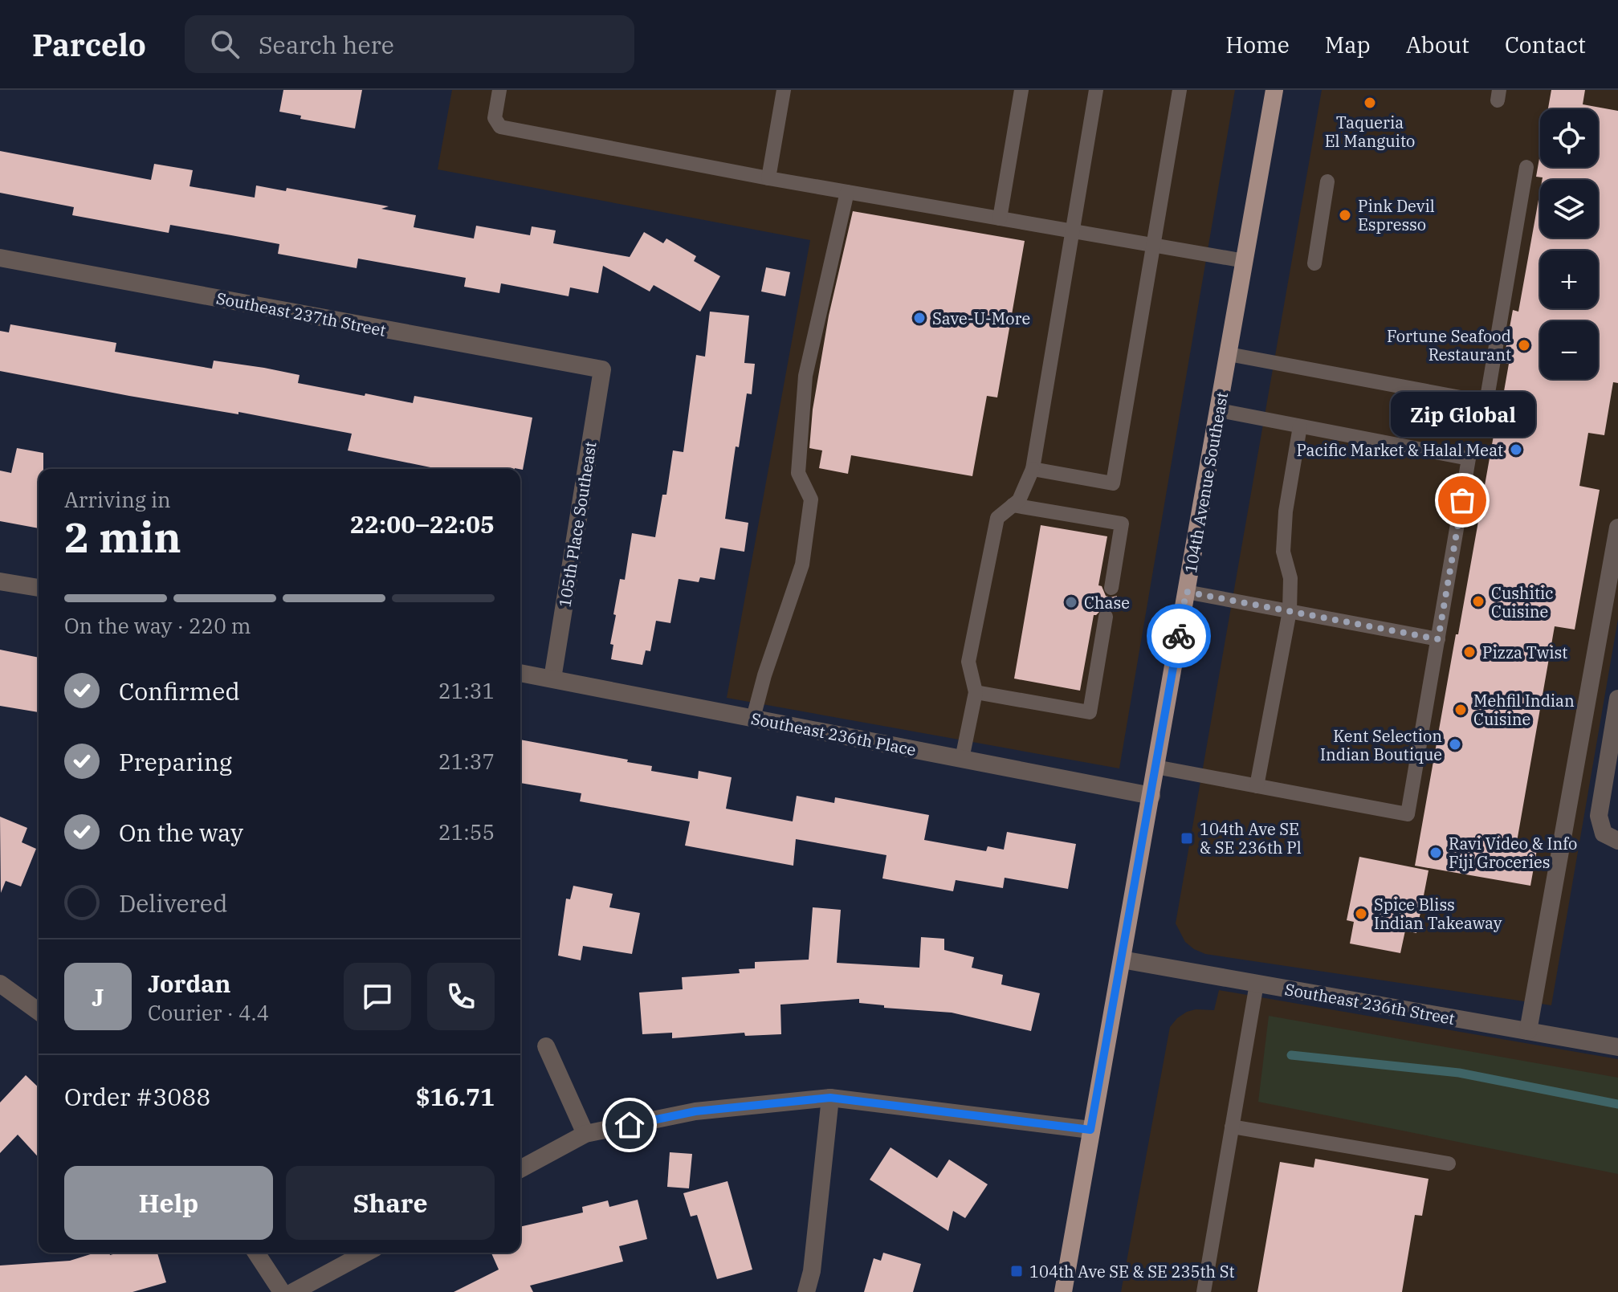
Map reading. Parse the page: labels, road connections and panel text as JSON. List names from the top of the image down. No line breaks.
{"streets":{"main road":["104th Avenue Southeast"],"street":["Southeast 237th Street","105th Place Southeast","Southeast 236th Place","Southeast 236th Street"]},"crossings":[["Southeast 237th Street","105th Place Southeast"],["104th Avenue Southeast","Southeast 236th Place"],["104th Avenue Southeast","Southeast 236th Street"],["105th Place Southeast","Southeast 236th Place"]],"places":{"other":["Taqueria El Manguito","Pink Devil Espresso","Save-U-More","Fortune Seafood Restaurant","Pacific Market & Halal Meat","Zip Global","Cushitic Cuisine","Chase","Pizza Twist","Mehfil Indian Cuisine","Kent Selection Indian Boutique","Ravi Video & Info Fiji Groceries","Spice Bliss Indian Takeaway"],"transit":["104th Ave SE & SE 236th Pl","104th Ave SE & SE 235th St"]},"page":{"header":"Parcelo","search":"Search here","nav":["Home","Map","About","Contact"],"map_buttons":["+","−"],"bubble":"Zip Global","heading":["2 min","Arriving in","22:00–22:05"],"panel":["Jordan","Courier · 4.4","Order #3088","$16.71"],"bar":"On the way · 220 m","list":[["Confirmed","21:31"],["Preparing","21:37"],["On the way","21:55"],"Delivered"],"round":"J","buttons":["Help","Share"]}}
